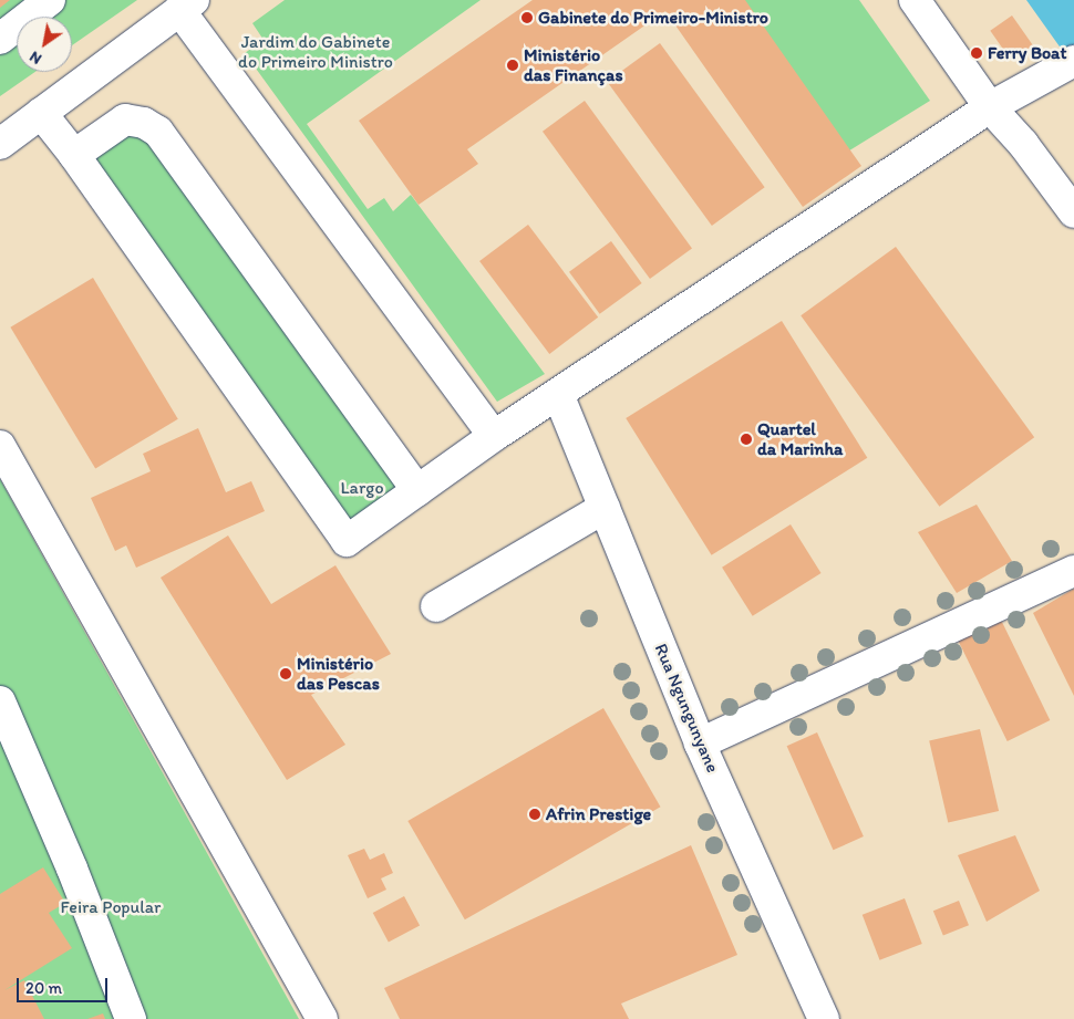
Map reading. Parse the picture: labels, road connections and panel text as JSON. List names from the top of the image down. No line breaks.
{"streets":{"street":["Rua Ngungunyane"]},"parks":["Jardim do Gabinete do Primeiro Ministro","Largo","Feira Popular"],"places":["Gabinete do Primeiro-Ministro","Ferry Boat","Ministério das Finanças","Quartel da Marinha","Ministério das Pescas","Afrin Prestige"],"scale_bar":"20 m","north":"bottom left"}
